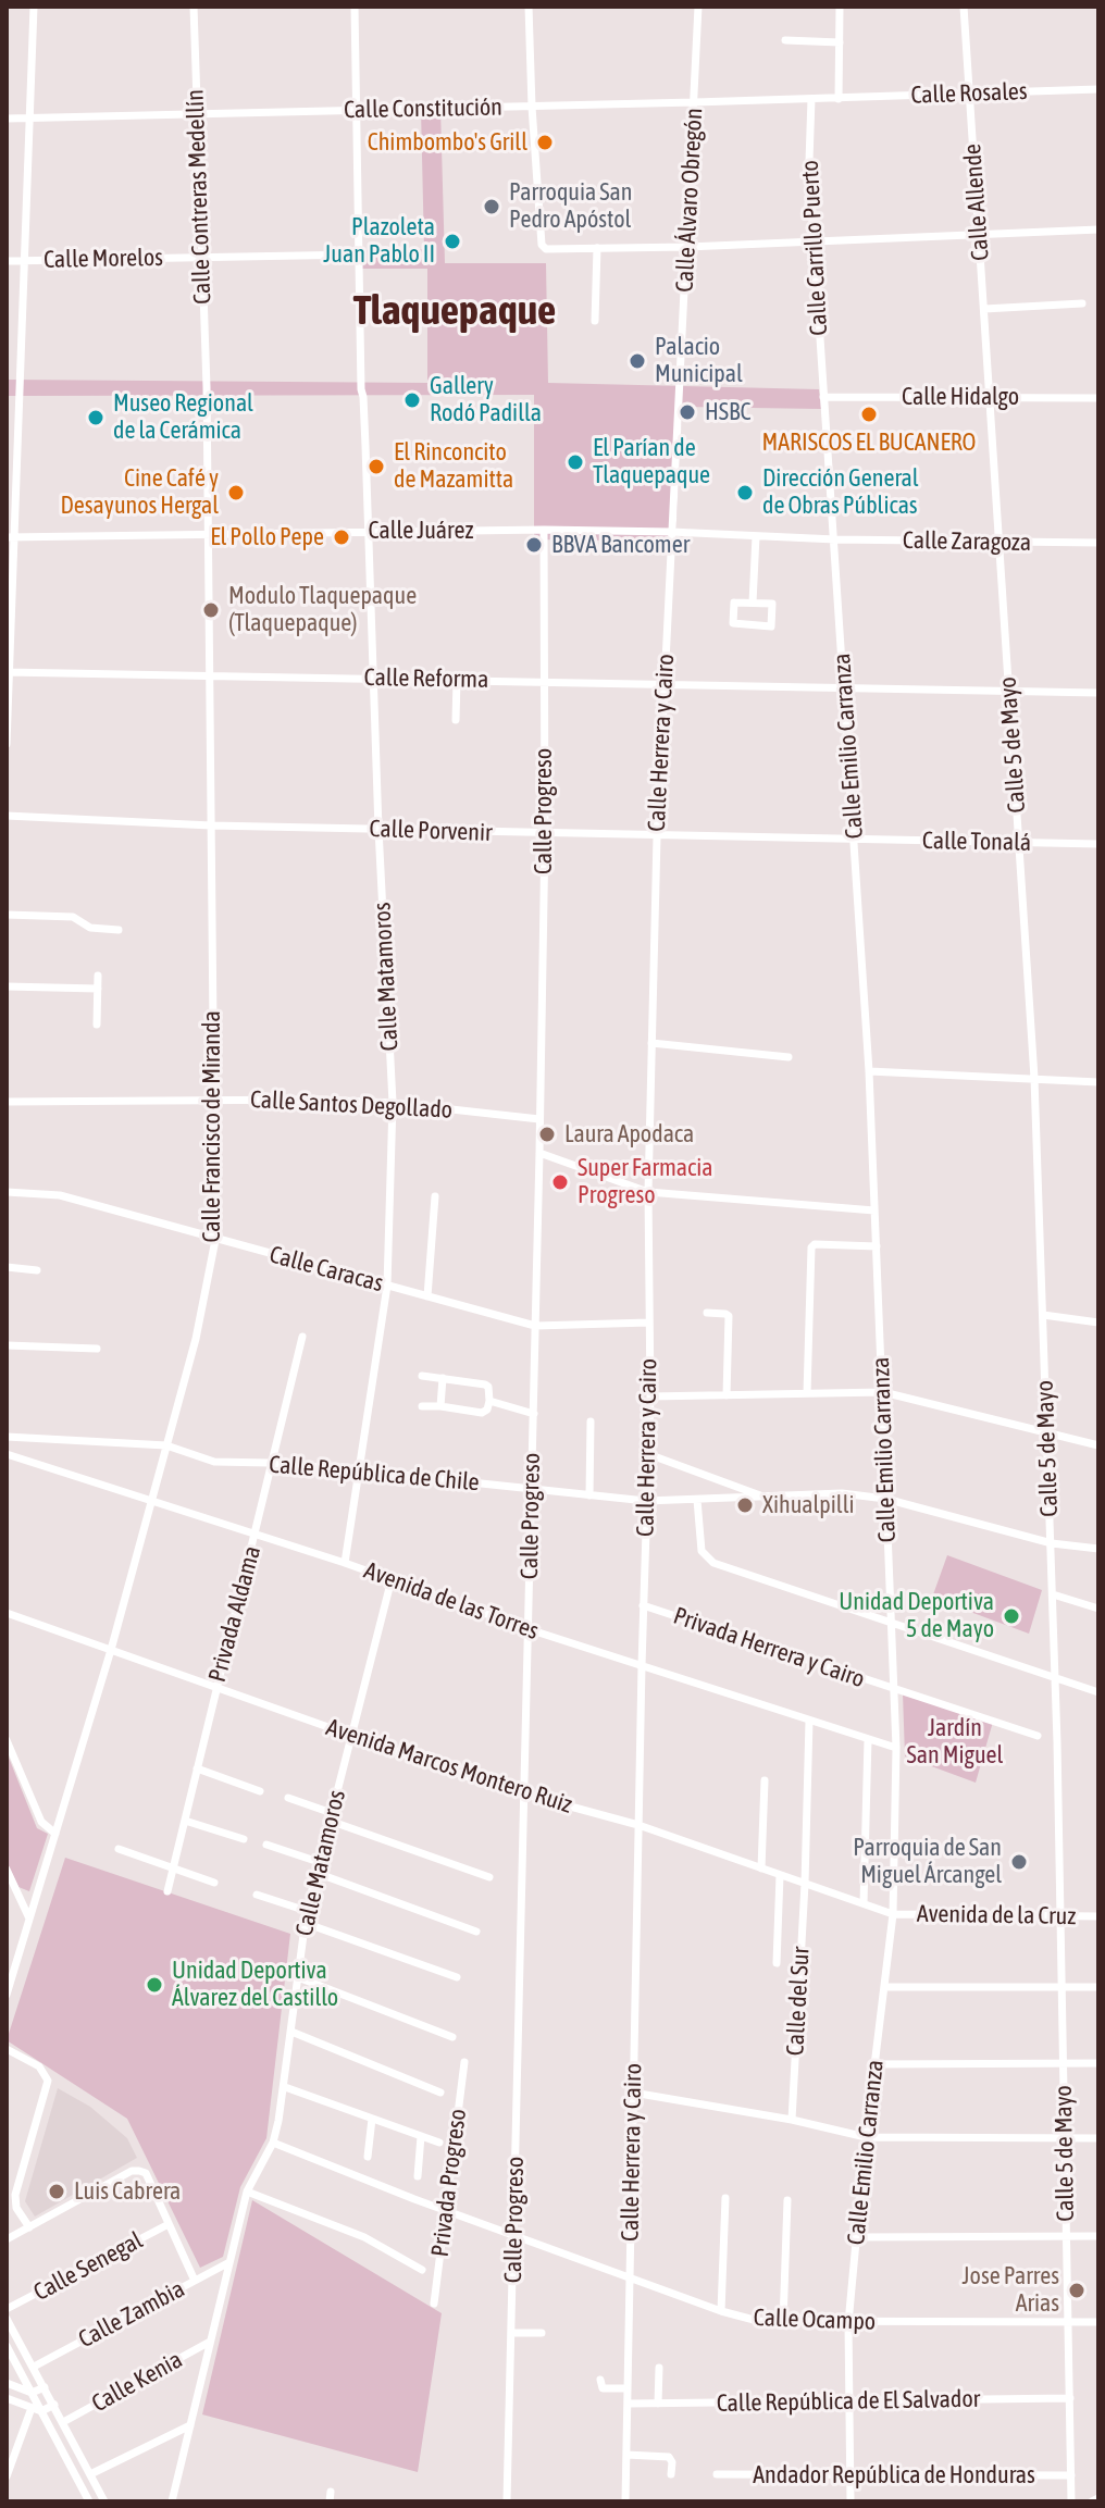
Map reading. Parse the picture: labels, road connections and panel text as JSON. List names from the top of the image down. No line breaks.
{"streets":{"street":["Calle Rosales","Calle Constitución","Calle Contreras Medellín","Calle Álvaro Obregón","Calle Allende","Calle Carrillo Puerto","Calle Morelos","Calle Hidalgo","Calle Juárez","Calle Zaragoza","Calle Reforma","Calle Herrera y Cairo","Calle 5 de Mayo","Calle Emilio Carranza","Calle Progreso","Calle Porvenir","Calle Tonalá","Calle Matamoros","Calle Santos Degollado","Calle Francisco de Miranda","Calle Caracas","Calle República de Chile","Avenida de las Torres","Privada Aldama","Privada Herrera y Cairo","Avenida Marcos Montero Ruiz","Avenida de la Cruz","Calle del Sur","Privada Progreso","Calle Senegal","Calle Zambia","Calle Ocampo","Calle Kenia","Calle República de El Salvador","Andador República de Honduras"]},"crossings":[["Calle Rosales","Calle Constitución"],["Calle Rosales","Calle Allende"],["Calle Constitución","Calle Contreras Medellín"],["Calle Constitución","Calle Álvaro Obregón"],["Calle Constitución","Calle Carrillo Puerto"],["Calle Constitución","Calle Matamoros"],["Calle Contreras Medellín","Calle Morelos"],["Calle Contreras Medellín","Calle Francisco de Miranda"],["Calle Álvaro Obregón","Calle Herrera y Cairo"],["Calle Allende","Calle Hidalgo"],["Calle Allende","Calle 5 de Mayo"],["Calle Carrillo Puerto","Calle Hidalgo"],["Calle Carrillo Puerto","Calle Emilio Carranza"],["Calle Morelos","Calle Matamoros"],["Calle Hidalgo","Calle 5 de Mayo"],["Calle Hidalgo","Calle Emilio Carranza"],["Calle Juárez","Calle Zaragoza"],["Calle Juárez","Calle Herrera y Cairo"],["Calle Juárez","Calle Emilio Carranza"],["Calle Juárez","Calle Progreso"],["Calle Juárez","Calle Matamoros"],["Calle Juárez","Calle Francisco de Miranda"],["Calle Zaragoza","Calle 5 de Mayo"],["Calle Zaragoza","Calle Emilio Carranza"],["Calle Reforma","Calle Herrera y Cairo"],["Calle Reforma","Calle 5 de Mayo"],["Calle Reforma","Calle Emilio Carranza"],["Calle Reforma","Calle Progreso"],["Calle Reforma","Calle Matamoros"],["Calle Reforma","Calle Francisco de Miranda"],["Calle Herrera y Cairo","Calle Porvenir"],["Calle Herrera y Cairo","Calle Caracas"],["Calle Herrera y Cairo","Calle República de Chile"],["Calle Herrera y Cairo","Avenida de las Torres"],["Calle Herrera y Cairo","Privada Herrera y Cairo"],["Calle Herrera y Cairo","Avenida Marcos Montero Ruiz"],["Calle Herrera y Cairo","Calle Ocampo"],["Calle Herrera y Cairo","Calle República de El Salvador"],["Calle 5 de Mayo","Calle Tonalá"],["Calle 5 de Mayo","Calle República de Chile"],["Calle 5 de Mayo","Avenida de la Cruz"],["Calle 5 de Mayo","Calle Ocampo"],["Calle 5 de Mayo","Calle República de El Salvador"],["Calle 5 de Mayo","Andador República de Honduras"],["Calle Emilio Carranza","Calle Porvenir"],["Calle Emilio Carranza","Calle Tonalá"],["Calle Emilio Carranza","Calle República de Chile"],["Calle Emilio Carranza","Avenida de las Torres"],["Calle Emilio Carranza","Privada Herrera y Cairo"],["Calle Emilio Carranza","Avenida Marcos Montero Ruiz"],["Calle Emilio Carranza","Avenida de la Cruz"],["Calle Emilio Carranza","Calle Ocampo"],["Calle Emilio Carranza","Calle República de El Salvador"],["Calle Emilio Carranza","Andador República de Honduras"],["Calle Progreso","Calle Porvenir"],["Calle Progreso","Calle Santos Degollado"],["Calle Progreso","Calle Caracas"],["Calle Progreso","Calle República de Chile"],["Calle Progreso","Avenida de las Torres"],["Calle Progreso","Avenida Marcos Montero Ruiz"],["Calle Progreso","Calle Ocampo"],["Calle Porvenir","Calle Tonalá"],["Calle Porvenir","Calle Matamoros"],["Calle Porvenir","Calle Francisco de Miranda"],["Calle Matamoros","Calle Santos Degollado"],["Calle Matamoros","Calle Caracas"],["Calle Matamoros","Calle República de Chile"],["Calle Matamoros","Avenida de las Torres"],["Calle Matamoros","Avenida Marcos Montero Ruiz"],["Calle Matamoros","Calle Zambia"],["Calle Matamoros","Calle Ocampo"],["Calle Matamoros","Calle Kenia"],["Calle Santos Degollado","Calle Francisco de Miranda"],["Calle Francisco de Miranda","Calle Caracas"],["Calle Francisco de Miranda","Calle República de Chile"],["Calle Francisco de Miranda","Avenida de las Torres"],["Calle Francisco de Miranda","Avenida Marcos Montero Ruiz"],["Calle República de Chile","Privada Aldama"],["Avenida de las Torres","Privada Aldama"],["Avenida de las Torres","Calle del Sur"],["Privada Aldama","Avenida Marcos Montero Ruiz"],["Avenida Marcos Montero Ruiz","Avenida de la Cruz"],["Avenida Marcos Montero Ruiz","Calle del Sur"],["Privada Progreso","Calle Ocampo"]],"districts":["Tlaquepaque"],"parks":["Jardín San Miguel"],"places":["Chimbombo's Grill","Parroquia San Pedro Apóstol","Plazoleta Juan Pablo II","Palacio Municipal","Gallery Rodó Padilla","HSBC","MARISCOS EL BUCANERO","Museo Regional de la Cerámica","El Parían de Tlaquepaque","El Rinconcito de Mazamitta","Cine Café y Desayunos Hergal","Dirección General de Obras Públicas","El Pollo Pepe","BBVA Bancomer","Modulo Tlaquepaque (Tlaquepaque)","Laura Apodaca","Super Farmacia Progreso","Xihualpilli","Unidad Deportiva 5 de Mayo","Parroquia de San Miguel Árcangel","Unidad Deportiva Álvarez del Castillo","Luis Cabrera","Jose Parres Arias"]}
